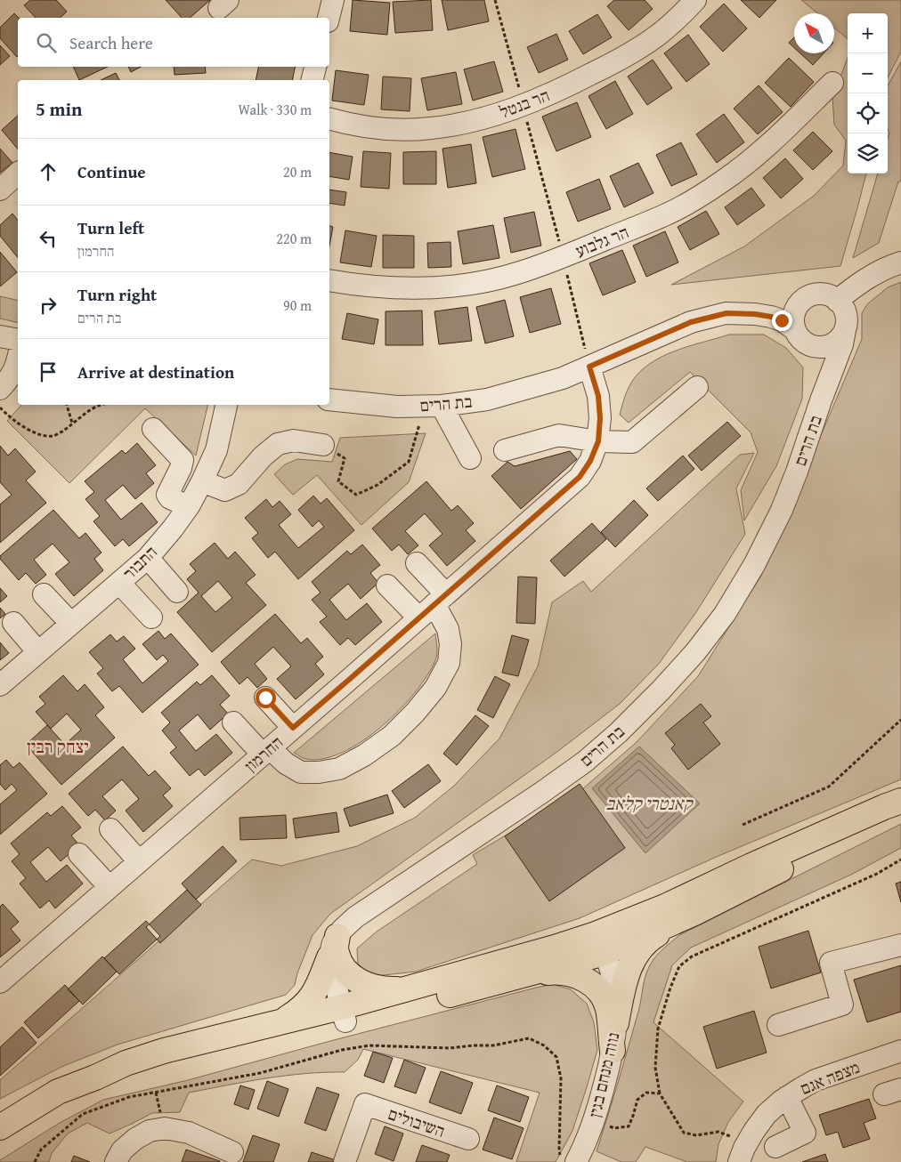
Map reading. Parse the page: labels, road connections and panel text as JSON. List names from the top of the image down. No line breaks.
{"streets":{"street":["הר בנטל","הר גלבוע","בת הרים","התבור","החרמון","נווה מנחם בגין","מצפה אגם","השיבולים"]},"crossings":[["בת הרים","החרמון"]],"districts":["יצחק רבין"],"water":["קאנטרי קלאב"],"north":"top left","page":{"map_buttons":["+","−"],"search":"Search here","heading":["5 min","Walk · 330 m"],"list":[["Continue","20 m"],["Turn left","החרמון","220 m"],["Turn right","בת הרים","90 m"],"Arrive at destination"]}}
